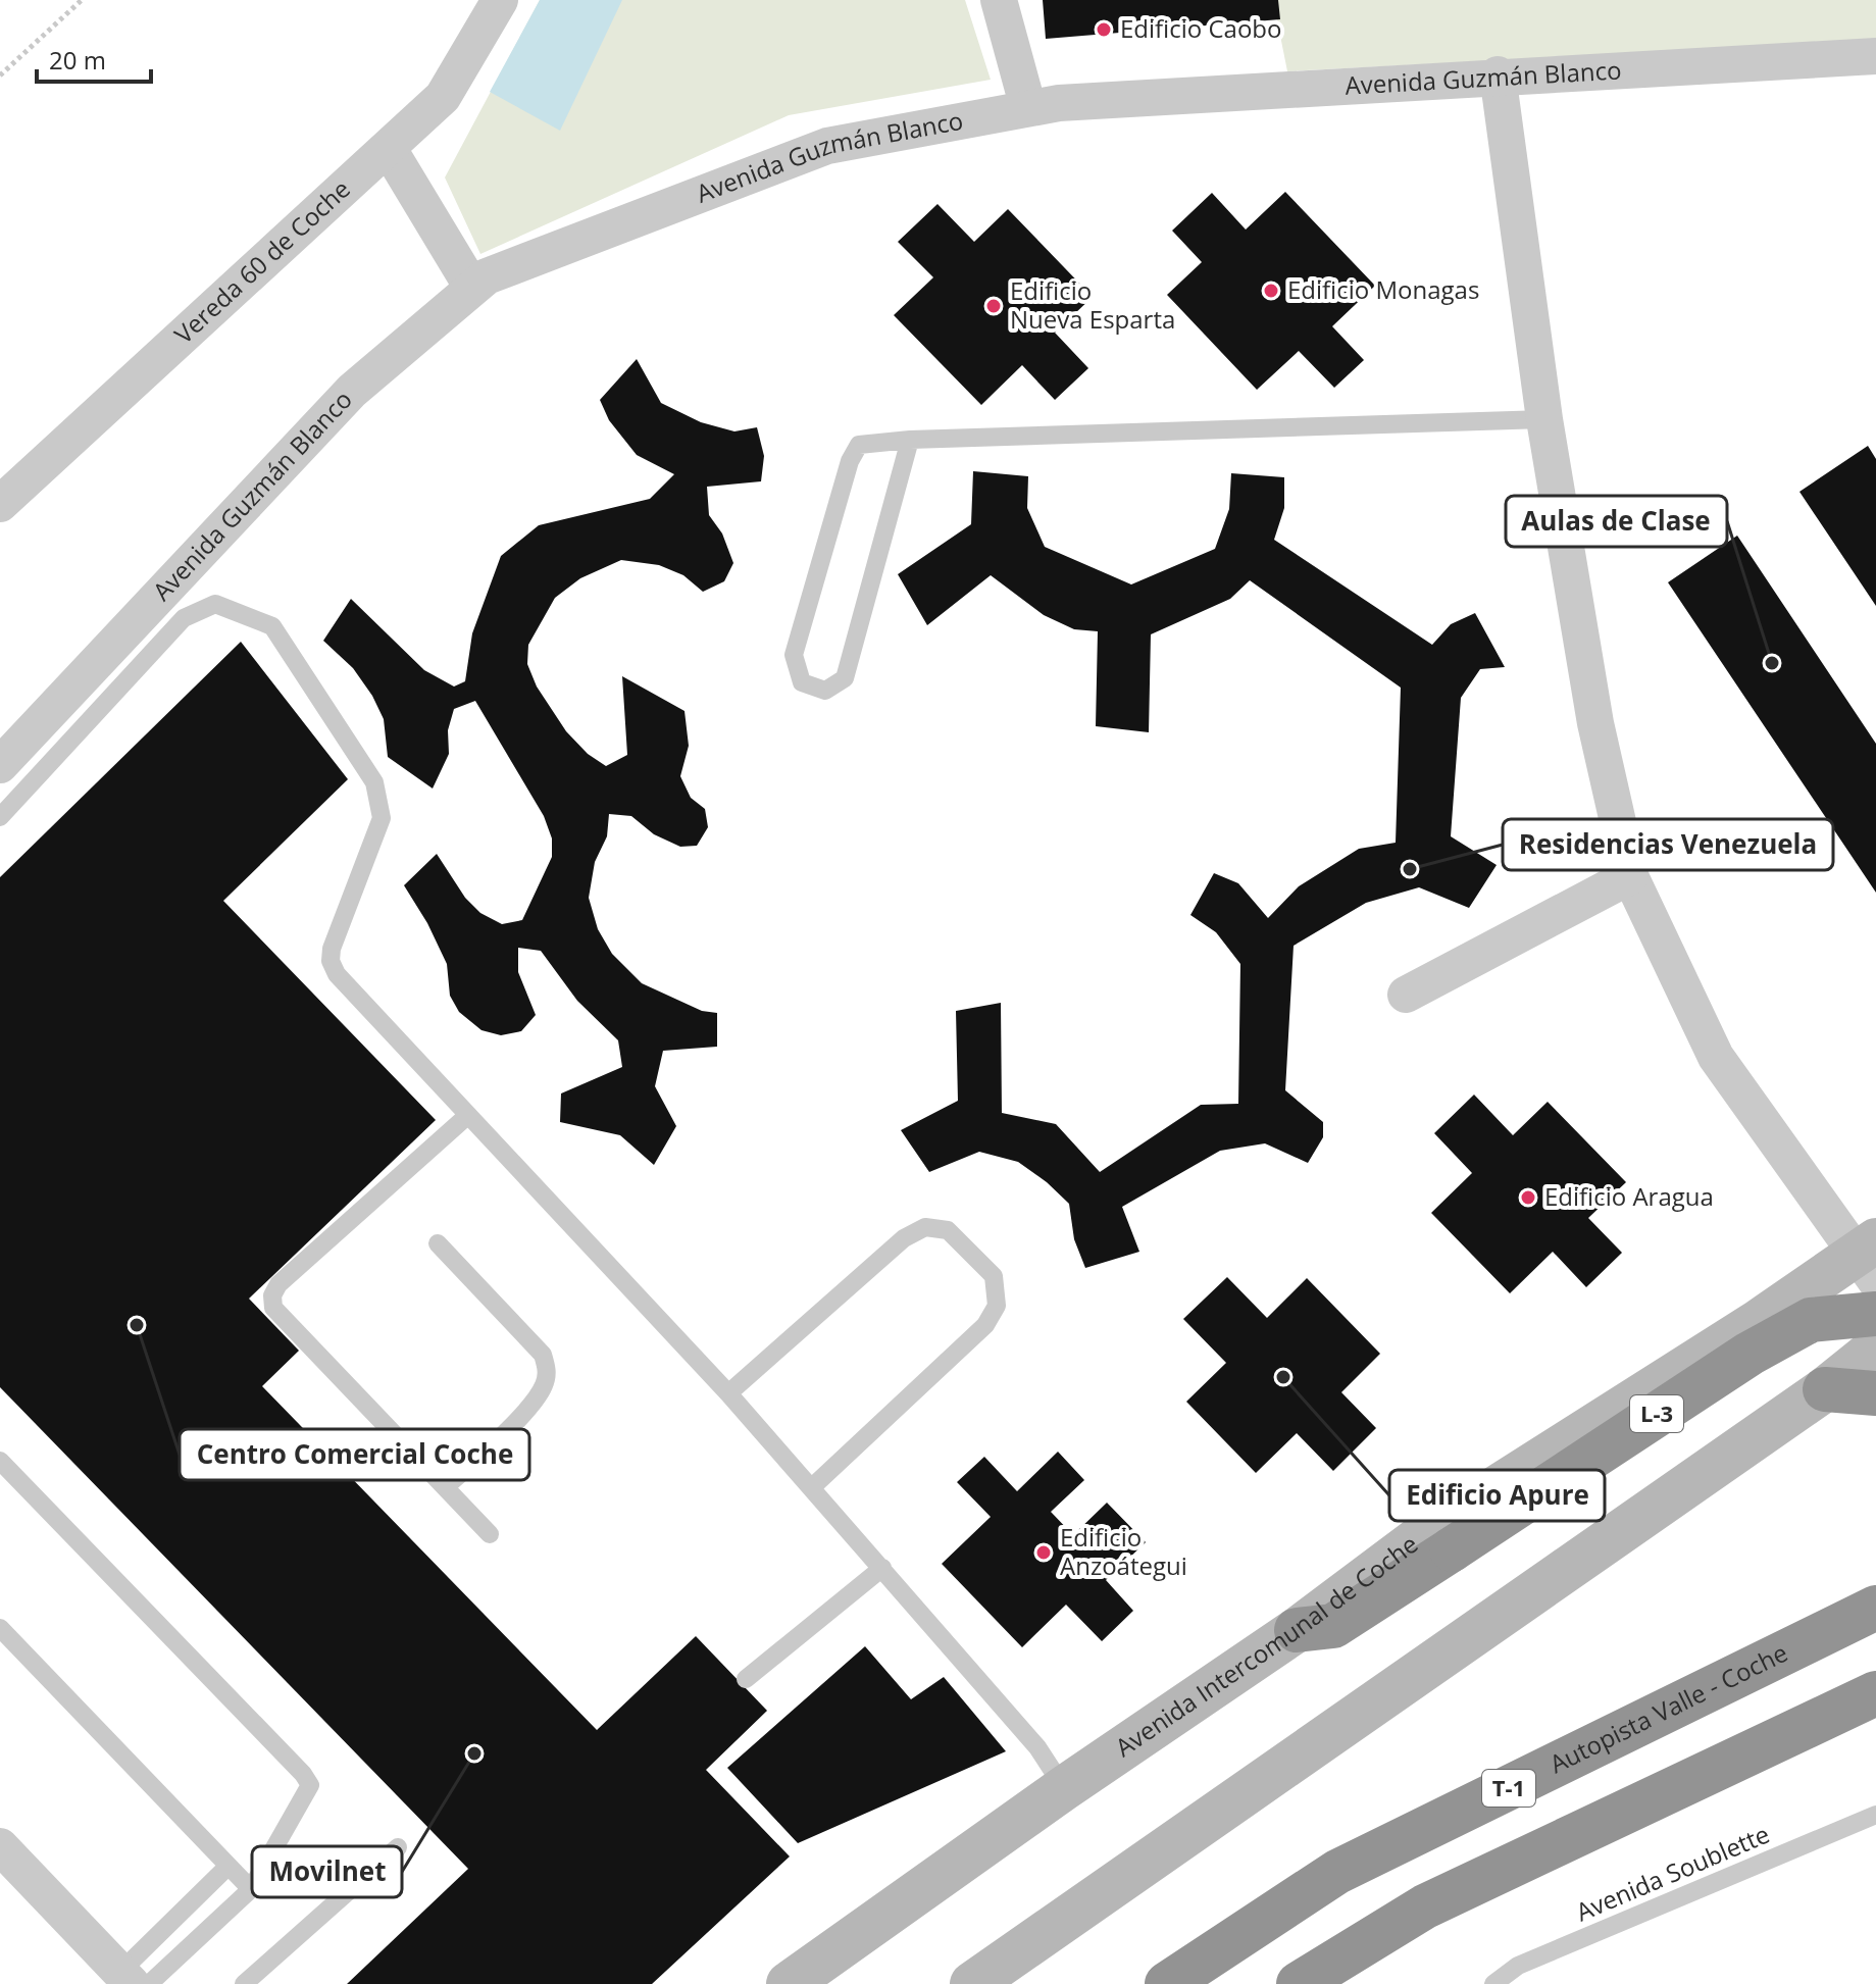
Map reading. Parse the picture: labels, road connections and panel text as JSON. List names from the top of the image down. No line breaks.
{"streets":{"highway":["L-3","Autopista Valle - Coche","T-1"],"main road":["Avenida Intercomunal de Coche"],"street":["Avenida Guzmán Blanco","Vereda 60 de Coche"],"lane":["Avenida Soublette"]},"crossings":[["L-3","Avenida Intercomunal de Coche"]],"places":["Edificio Caobo","Edificio Monagas","Edificio Nueva Esparta","Aulas de Clase","Residencias Venezuela","Edificio Aragua","Centro Comercial Coche","Edificio Apure","Edificio Anzoátegui","Movilnet"],"scale_bar":"20 m"}
